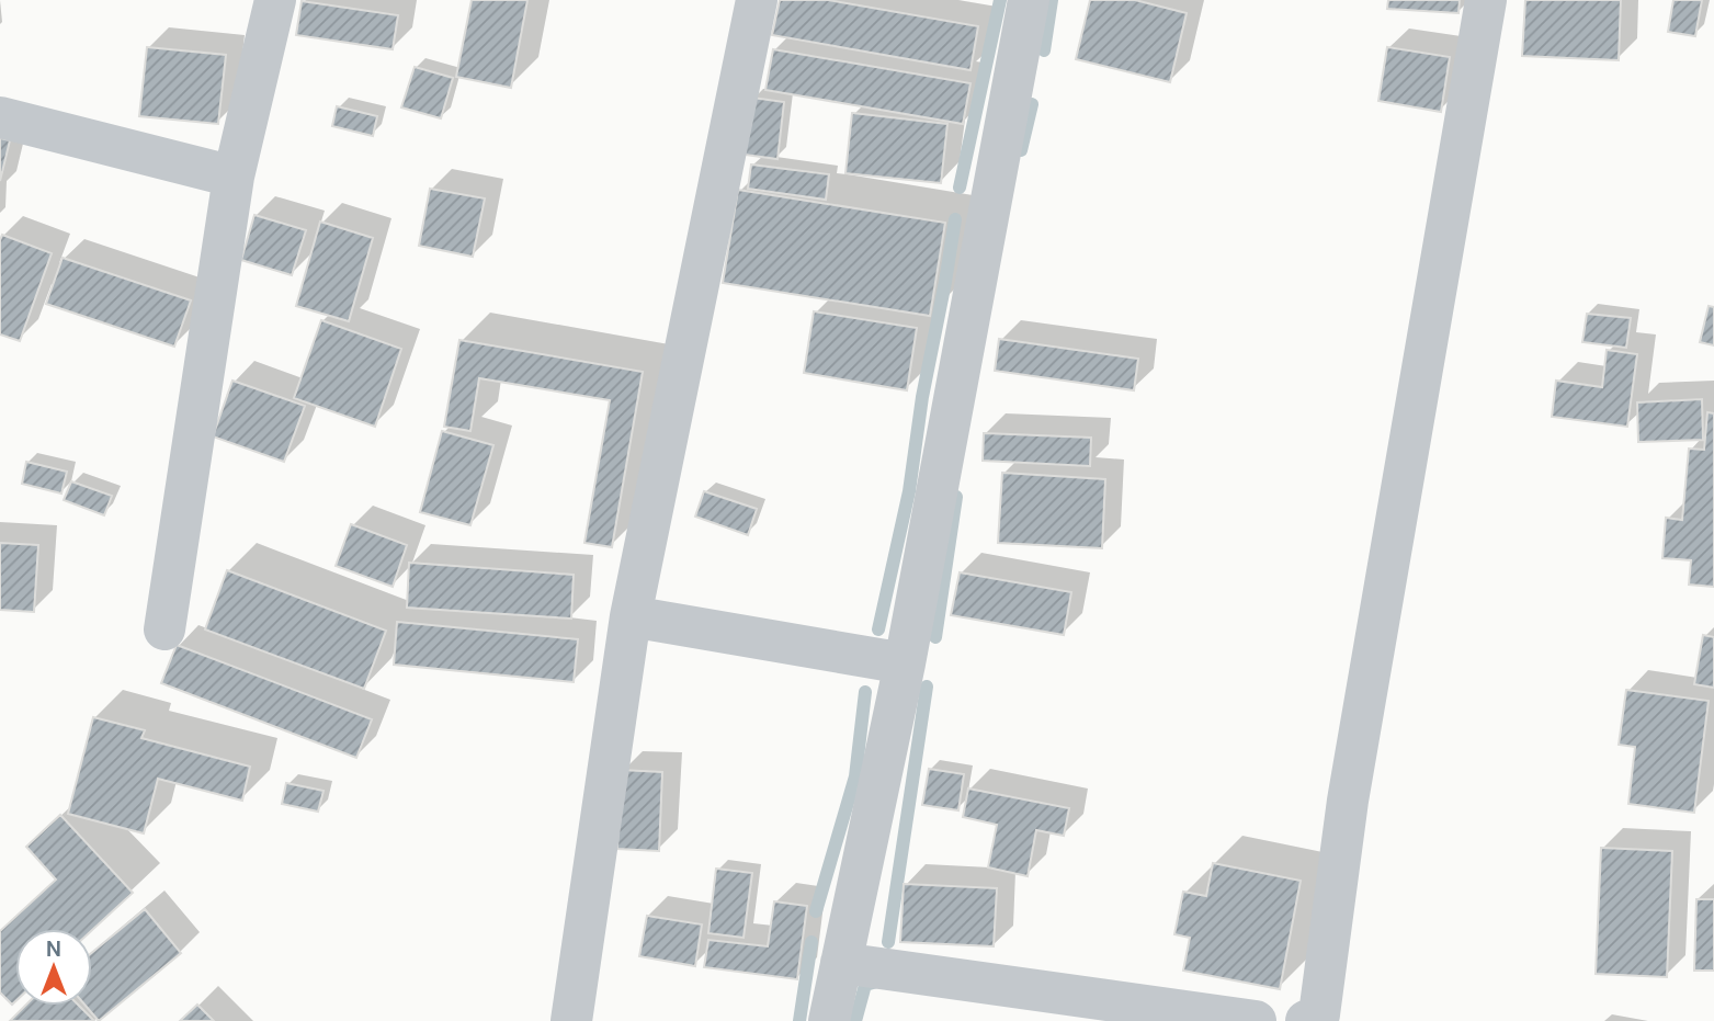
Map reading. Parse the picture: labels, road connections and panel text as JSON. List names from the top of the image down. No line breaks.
{"north":"top"}
